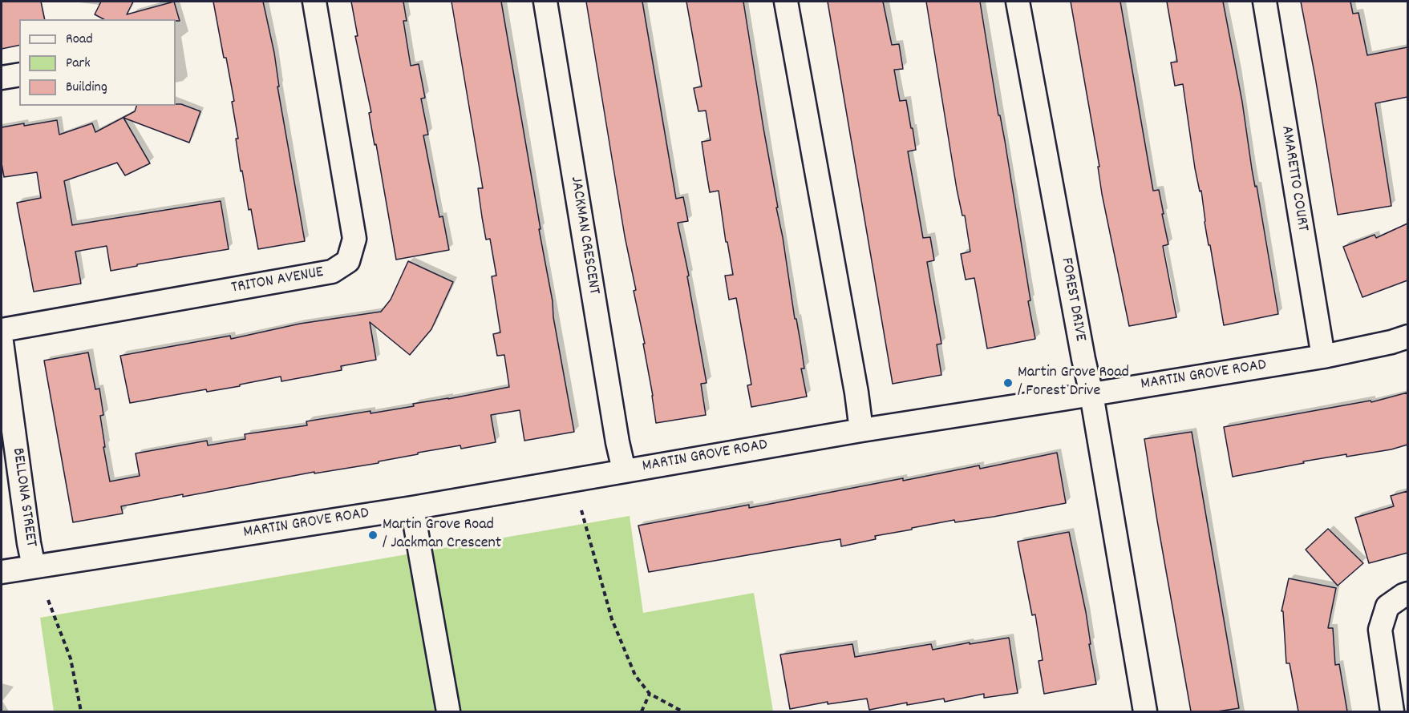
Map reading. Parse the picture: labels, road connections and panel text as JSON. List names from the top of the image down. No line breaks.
{"streets":{"street":["AMARETTO COURT","JACKMAN CRESCENT","TRITON AVENUE","FOREST DRIVE","MARTIN GROVE ROAD","BELLONA STREET"]},"crossings":[["AMARETTO COURT","MARTIN GROVE ROAD"],["JACKMAN CRESCENT","MARTIN GROVE ROAD"],["FOREST DRIVE","MARTIN GROVE ROAD"],["MARTIN GROVE ROAD","BELLONA STREET"]],"places":["Martin Grove Road / Forest Drive","Martin Grove Road / Jackman Crescent"],"legend":["Road","Park","Building"]}
